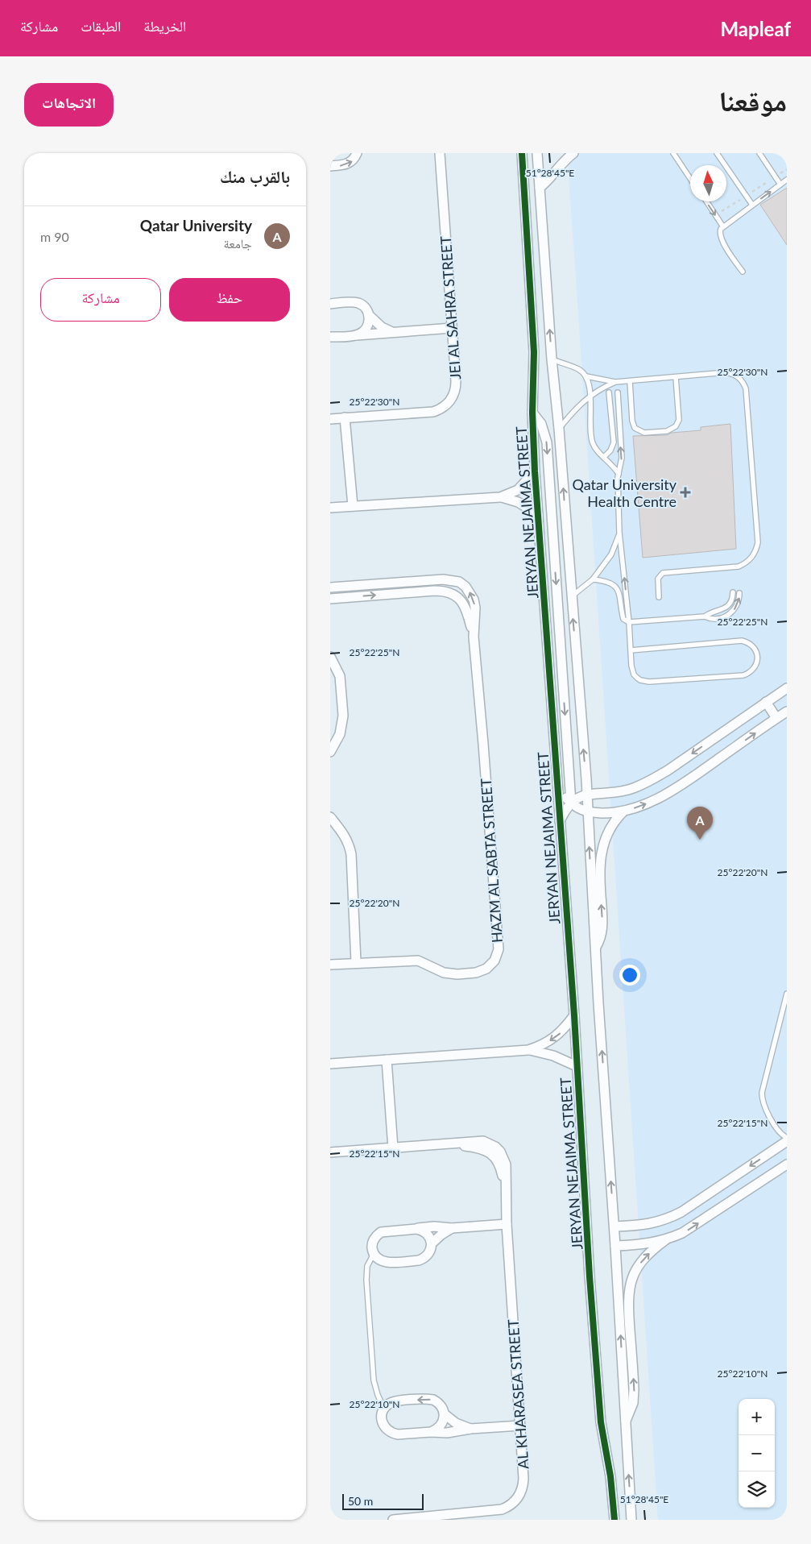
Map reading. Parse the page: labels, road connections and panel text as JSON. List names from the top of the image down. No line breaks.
{"streets":{"street":["JEI AL SAHRA STREET","JERYAN NEJAIMA STREET","HAZM AL SABTA STREET","AL KHARASEA STREET"]},"places":{"health":["Qatar University Health Centre"]},"scale_bar":"50 m","north":"top","page":{"header":"Mapleaf","nav":["الخريطة","الطبقات","مشاركة"],"title":"موقعنا","buttons":["الاتجاهات",["حفظ","مشاركة"]],"heading":"بالقرب منك","list":[{"mark":"A","name":"Qatar University","note":"جامعة","value":"90 m"}],"pins":"A","map_buttons":["+","−"],"scale":"50 m"},"coordinates":["51°28'45\"E","25°22'30\"N","25°22'25\"N","25°22'20\"N","25°22'15\"N","25°22'10\"N"]}
